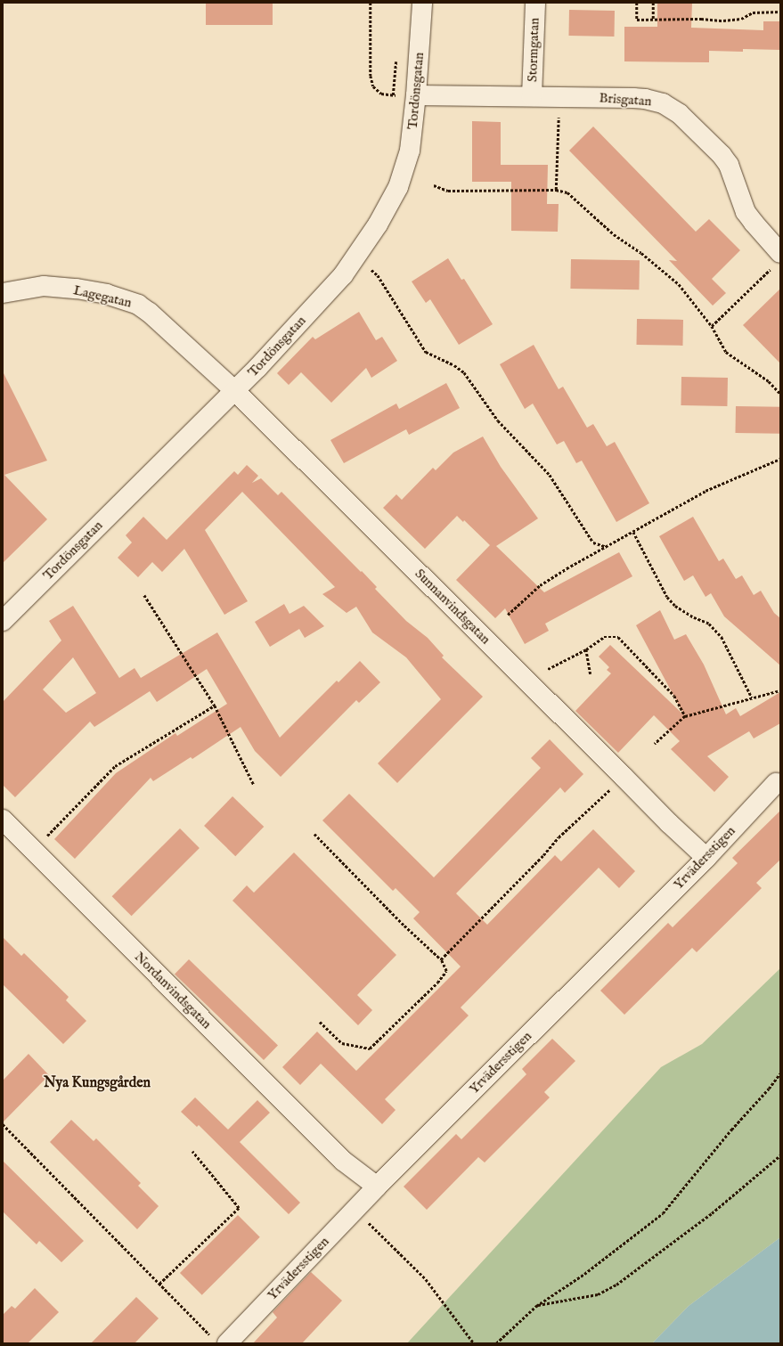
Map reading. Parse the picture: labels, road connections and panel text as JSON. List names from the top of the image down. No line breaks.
{"streets":{"street":["Stormgatan","Tordönsgatan","Brisgatan","Lagegatan","Sunnanvindsgatan","Yrvädersstigen","Nordanvindsgatan"]},"crossings":[["Stormgatan","Brisgatan"],["Tordönsgatan","Brisgatan"],["Tordönsgatan","Lagegatan"],["Tordönsgatan","Sunnanvindsgatan"],["Lagegatan","Sunnanvindsgatan"],["Sunnanvindsgatan","Yrvädersstigen"],["Yrvädersstigen","Nordanvindsgatan"]],"districts":["Nya Kungsgården"]}
